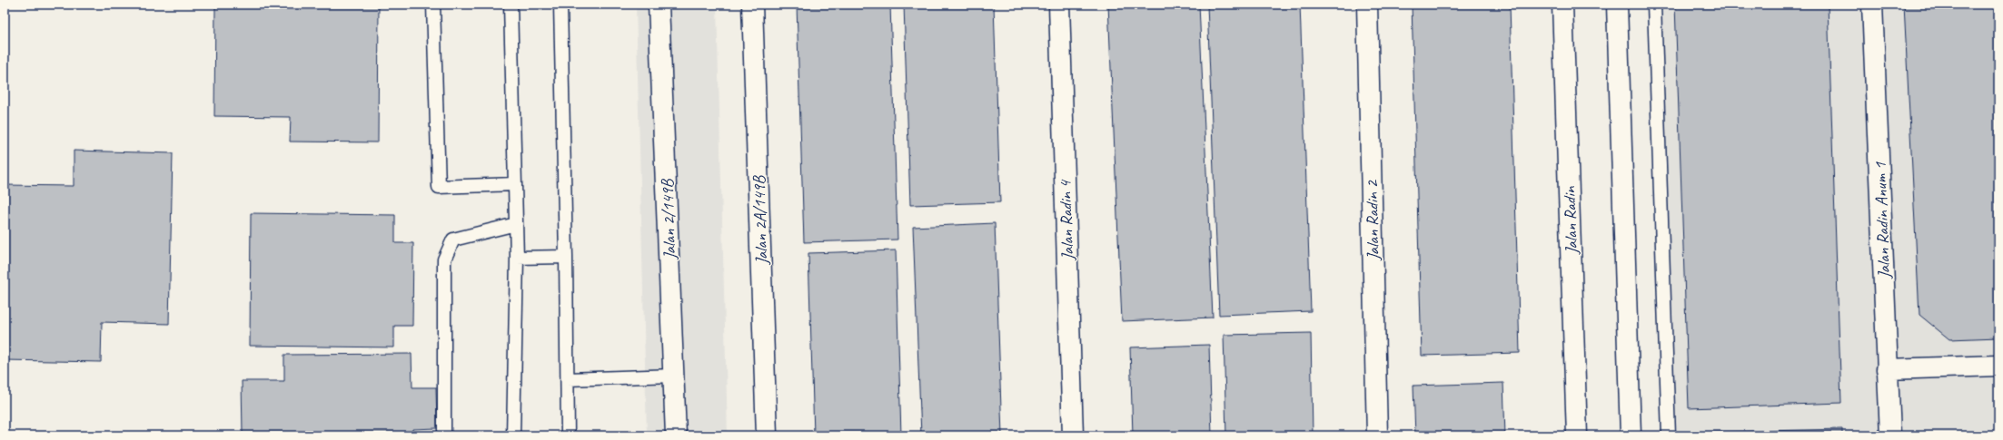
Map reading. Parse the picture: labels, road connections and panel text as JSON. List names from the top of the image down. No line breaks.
{"streets":{"street":["Jalan 2/149B","Jalan 2A/149B","Jalan Radin 4","Jalan Radin 2","Jalan Radin","Jalan Radin Anum 1"]}}
